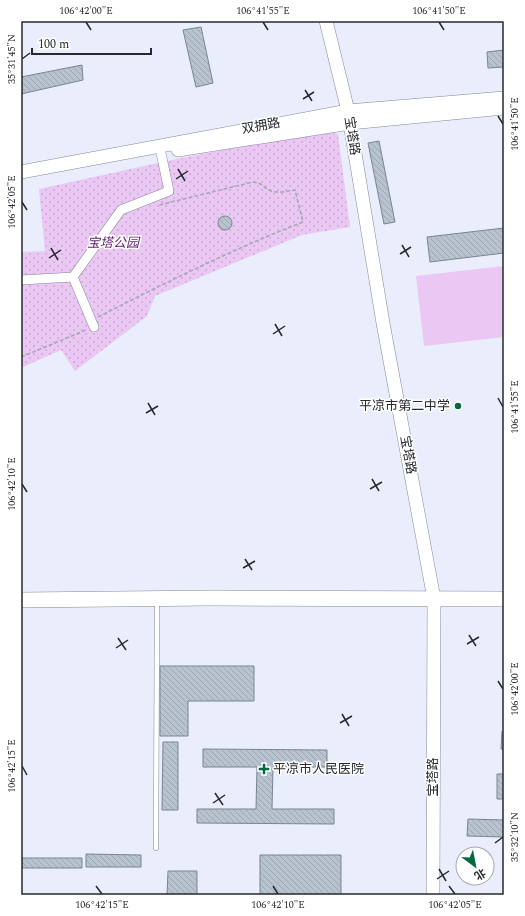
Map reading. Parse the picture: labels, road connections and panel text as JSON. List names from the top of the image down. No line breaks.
{"streets":{"main road":["双拥路","宝塔路"]},"crossings":[["双拥路","宝塔路"]],"parks":["宝塔公园"],"places":{"other":["平凉市第二中学"],"health":["平凉市人民医院"]},"scale_bar":"100 m","north":"bottom right","coordinates":["106°42'00\"E","106°41'55\"E","106°41'50\"E","35°31'45\"N","106°42'05\"E","106°42'10\"E","106°42'15\"E","35°32'10\"N"]}
